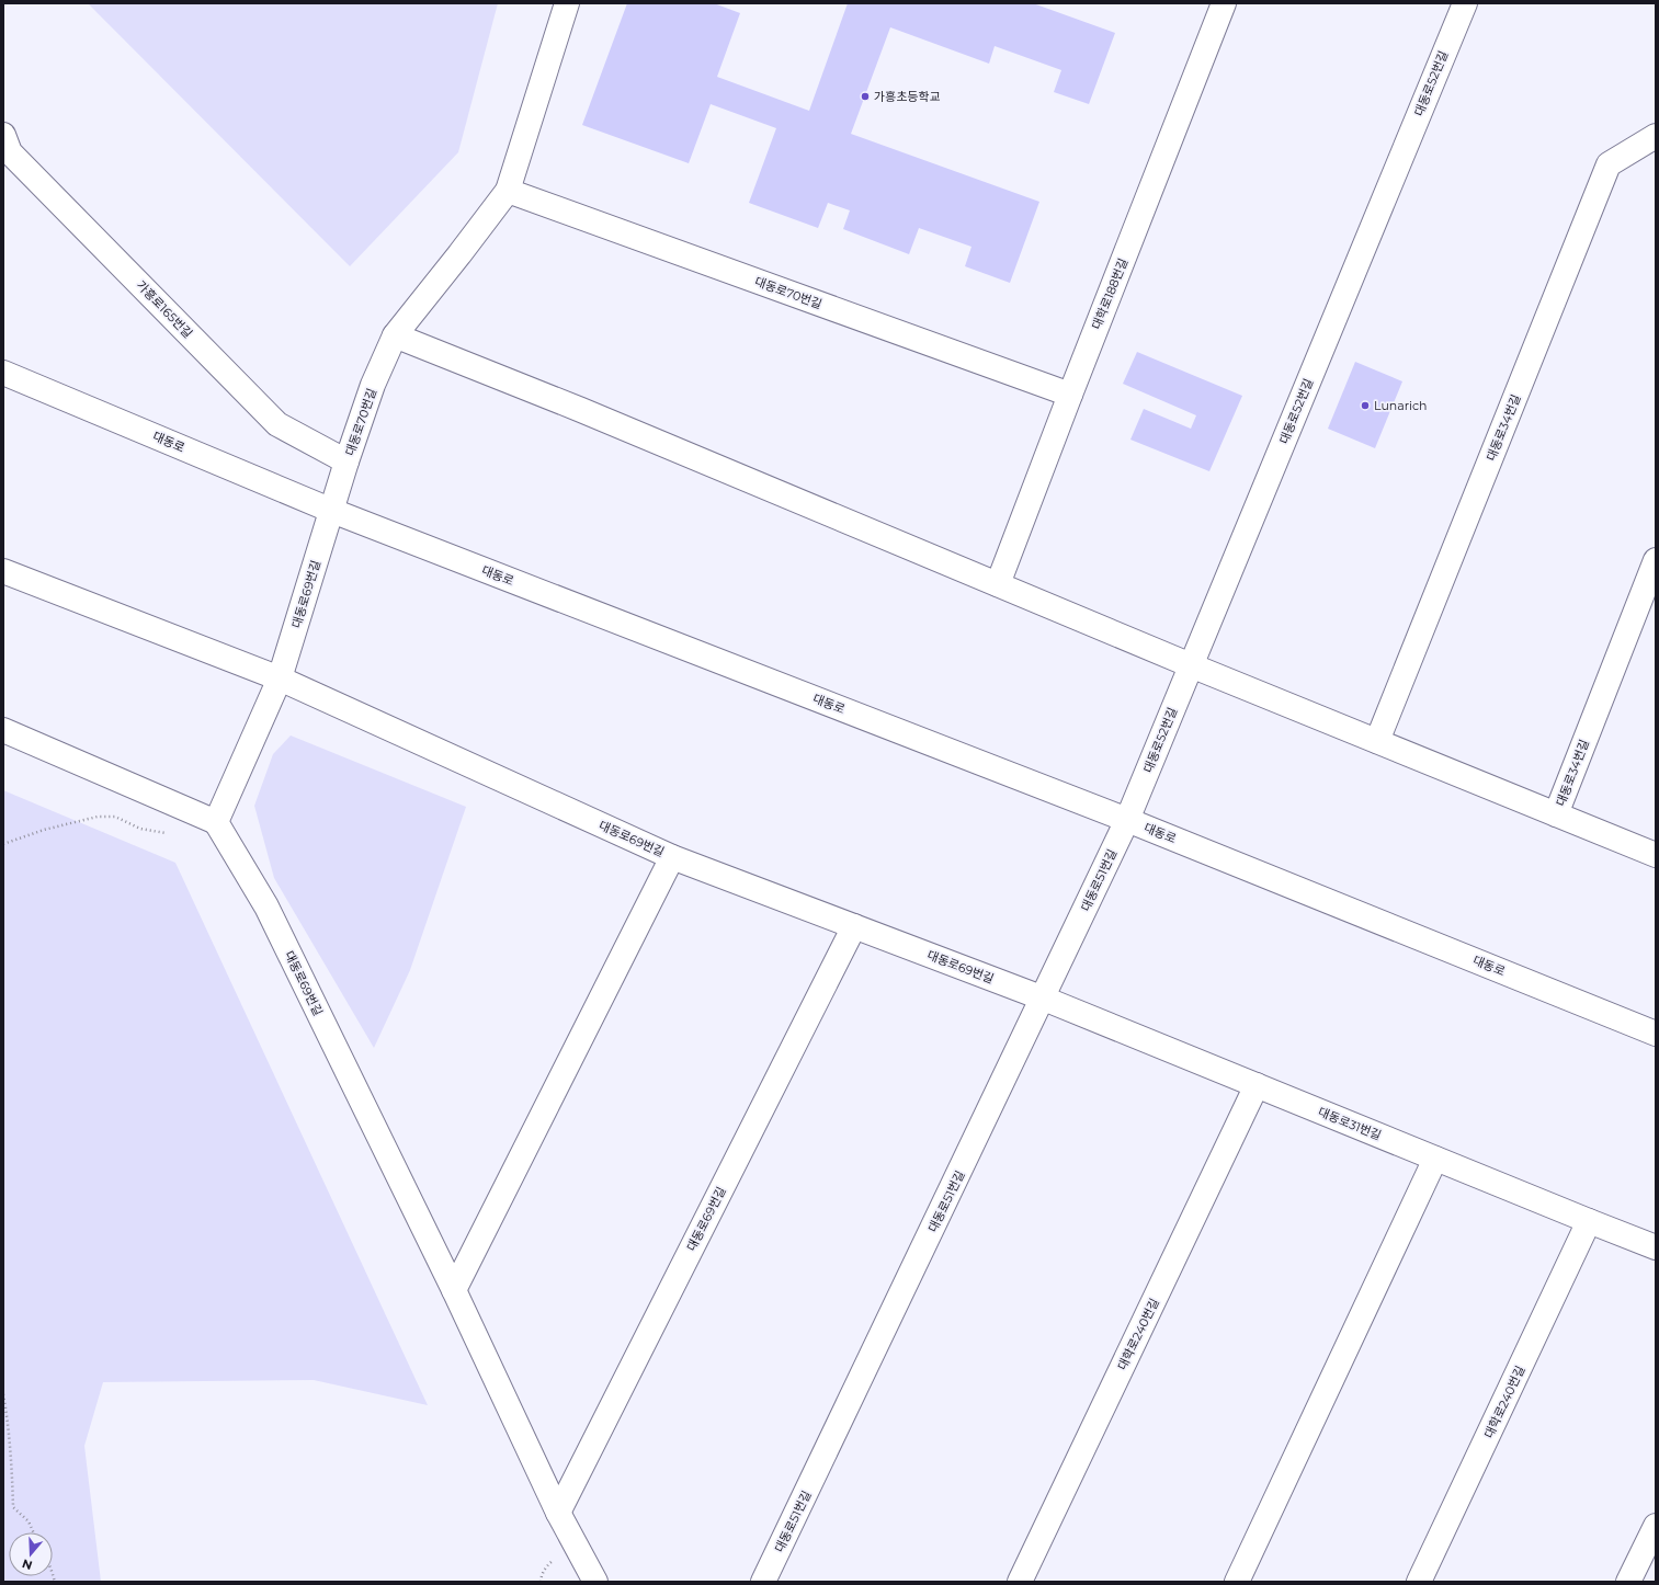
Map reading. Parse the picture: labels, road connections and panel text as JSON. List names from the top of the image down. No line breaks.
{"streets":{"street":["대동로52번길","대동로70번길","대학로188번길","가흥로165번길","대동로34번길","대동로","대동로69번길","대동로51번길","대동로31번길","대학로240번길"]},"crossings":[["대동로52번길","대동로34번길"],["대동로52번길","대동로"],["대동로52번길","대동로51번길"],["대동로70번길","대학로188번길"],["대동로70번길","가흥로165번길"],["대동로70번길","대동로34번길"],["대동로70번길","대동로"],["대동로70번길","대동로69번길"],["대학로188번길","대동로34번길"],["대동로","대동로69번길"],["대동로","대동로51번길"],["대동로69번길","대동로51번길"],["대동로69번길","대동로31번길"],["대동로51번길","대동로31번길"],["대동로31번길","대학로240번길"]],"places":["가흥초등학교","Lunarich"],"north":"bottom"}
